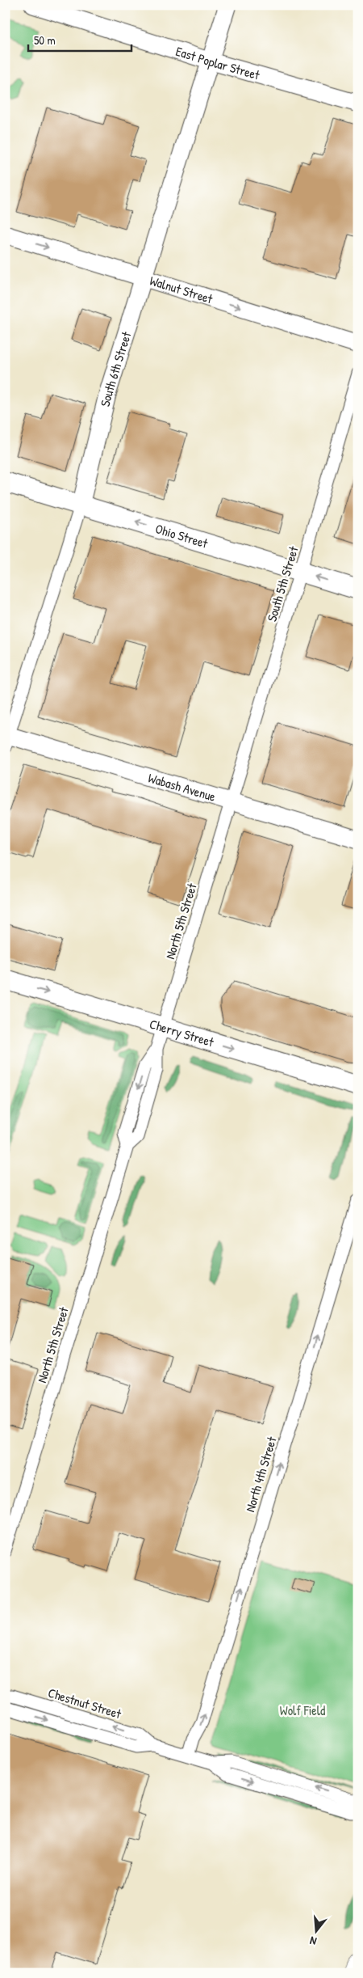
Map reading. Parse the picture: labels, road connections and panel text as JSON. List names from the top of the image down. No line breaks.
{"streets":{"main road":["Ohio Street","Cherry Street"],"street":["East Poplar Street","Walnut Street","South 6th Street","South 5th Street","Wabash Avenue","North 5th Street","North 4th Street","Chestnut Street"]},"crossings":[["East Poplar Street","South 6th Street"],["Walnut Street","South 6th Street"],["South 6th Street","Ohio Street"],["South 6th Street","Wabash Avenue"],["Ohio Street","South 5th Street"],["South 5th Street","Wabash Avenue"],["South 5th Street","North 5th Street"],["Wabash Avenue","North 5th Street"],["North 5th Street","Cherry Street"],["North 4th Street","Chestnut Street"]],"one_way":["Walnut Street","Ohio Street","Cherry Street","North 4th Street"],"parks":["Wolf Field"],"scale_bar":"50 m","north":"bottom"}
